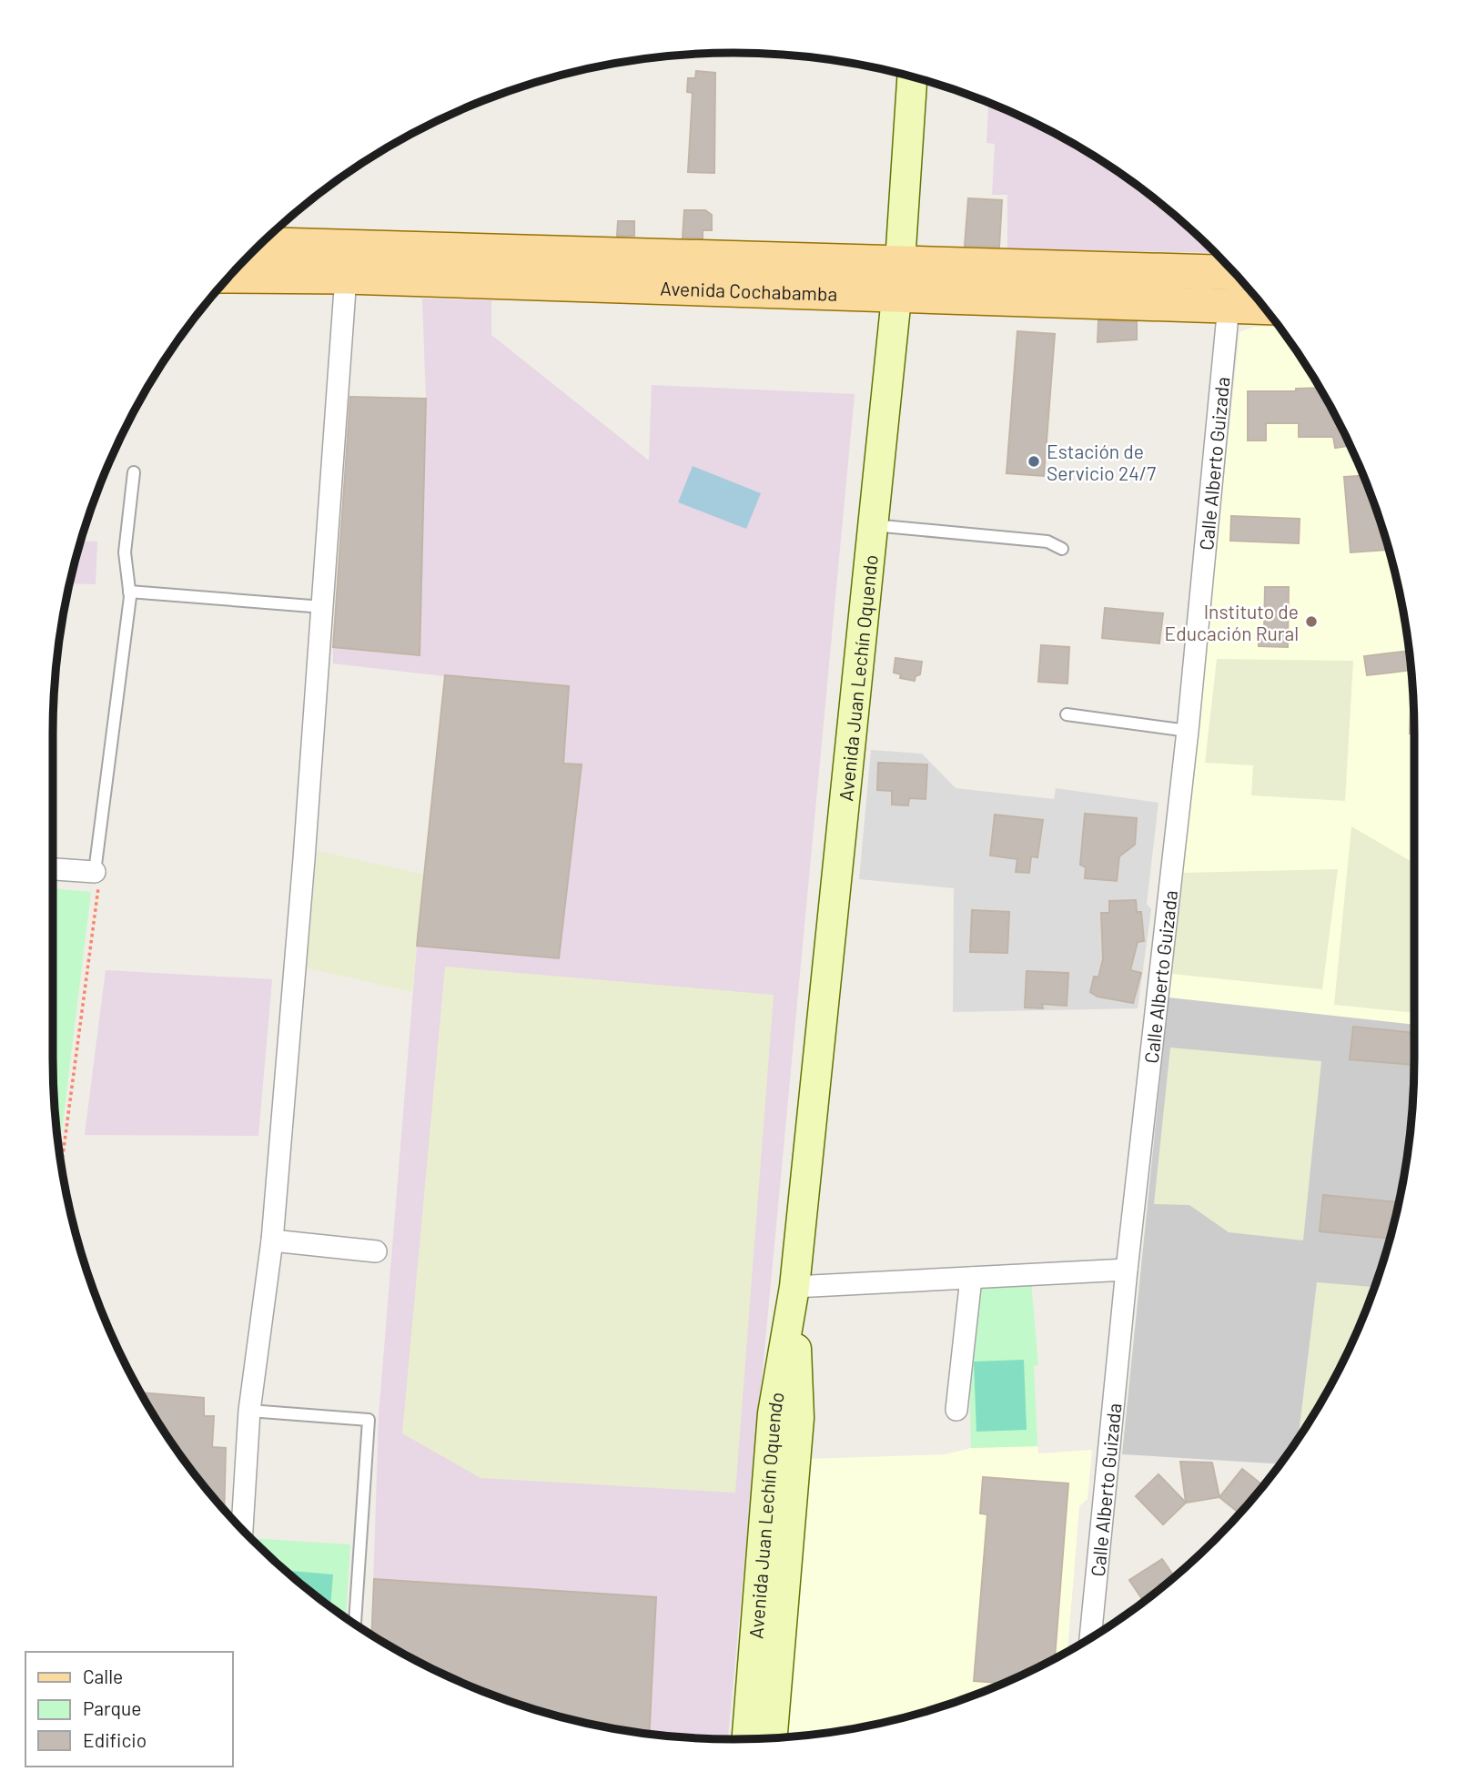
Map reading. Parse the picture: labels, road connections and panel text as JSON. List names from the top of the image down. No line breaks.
{"streets":{"main road":["Avenida Cochabamba"],"street":["Calle Alberto Guizada","Avenida Juan Lechín Oquendo"]},"crossings":[["Avenida Cochabamba","Calle Alberto Guizada"],["Avenida Cochabamba","Avenida Juan Lechín Oquendo"]],"places":["Estación de Servicio 24/7","Instituto de Educación Rural"],"legend":["Calle","Parque","Edificio"]}
